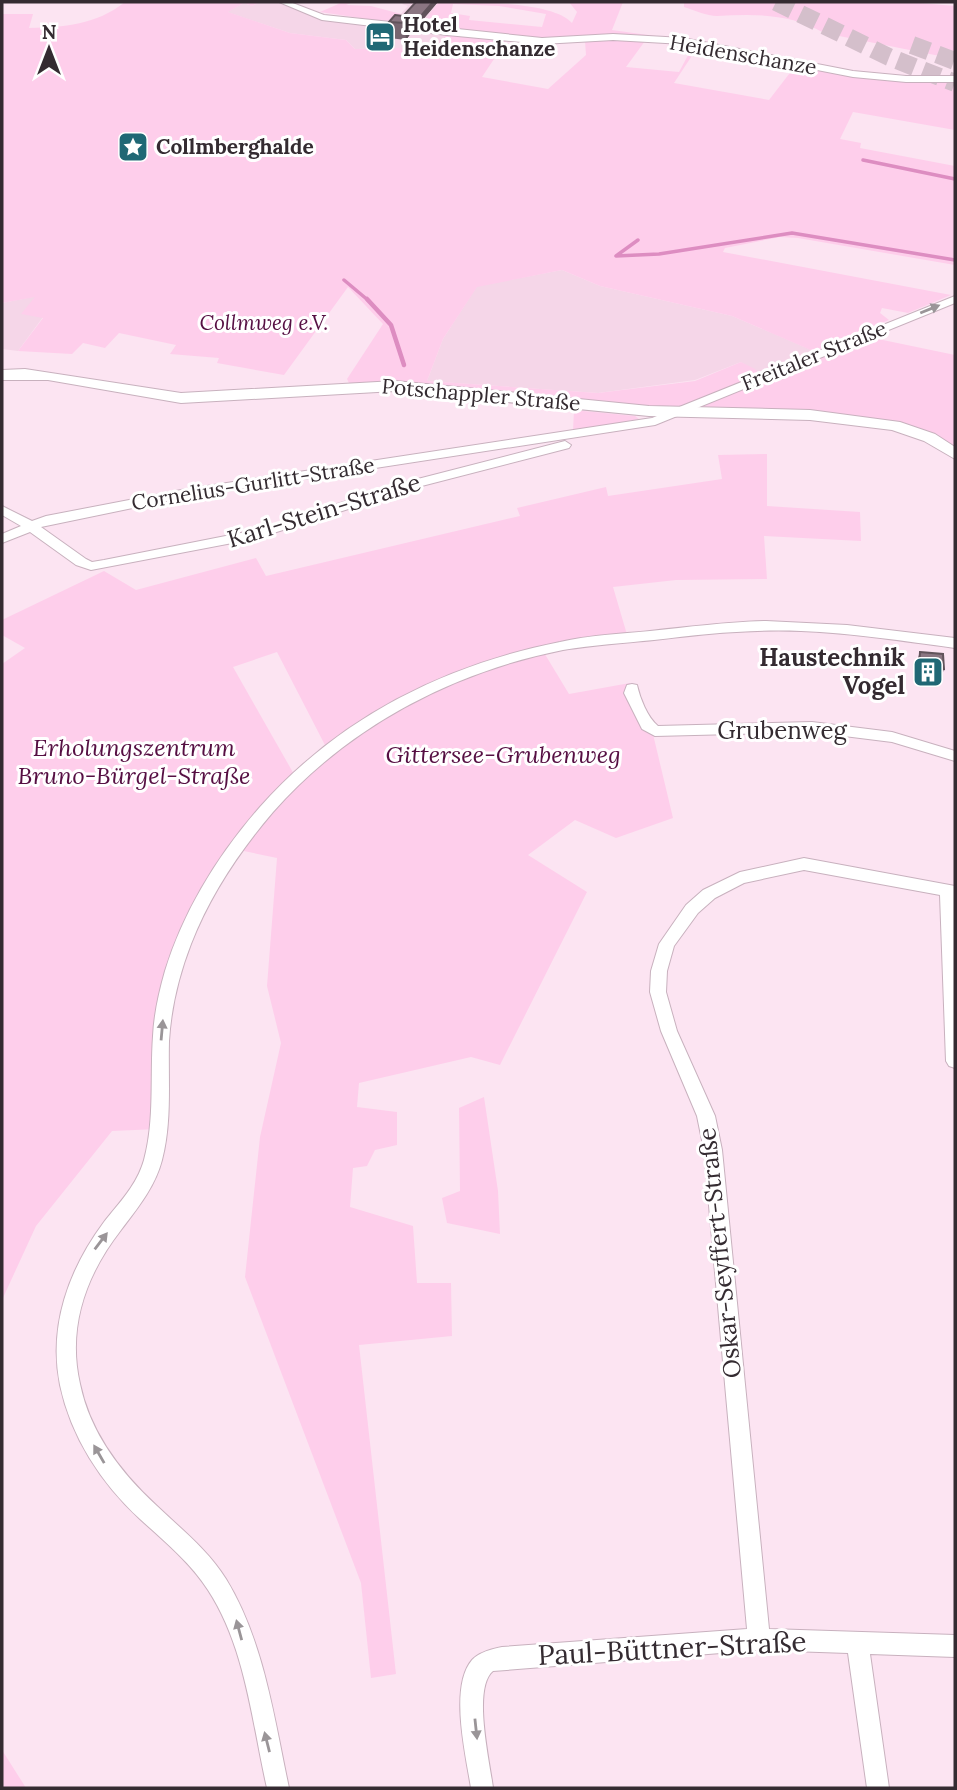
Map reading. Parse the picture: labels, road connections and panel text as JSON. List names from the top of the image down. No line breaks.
{"streets":{"street":["Heidenschanze","Freitaler Straße","Potschappler Straße","Cornelius-Gurlitt-Straße","Karl-Stein-Straße","Grubenweg","Oskar-Seyffert-Straße","Paul-Büttner-Straße"]},"crossings":[["Freitaler Straße","Potschappler Straße"],["Freitaler Straße","Cornelius-Gurlitt-Straße"],["Potschappler Straße","Cornelius-Gurlitt-Straße"],["Cornelius-Gurlitt-Straße","Karl-Stein-Straße"],["Oskar-Seyffert-Straße","Paul-Büttner-Straße"]],"one_way":["Freitaler Straße"],"parks":["Collmweg e.V.","Erholungszentrum Bruno-Bürgel-Straße","Gittersee-Grubenweg"],"places":{"hotel":["Hotel Heidenschanze"],"place":["Collmberghalde"],"building":["Haustechnik Vogel"]},"north":"top"}
